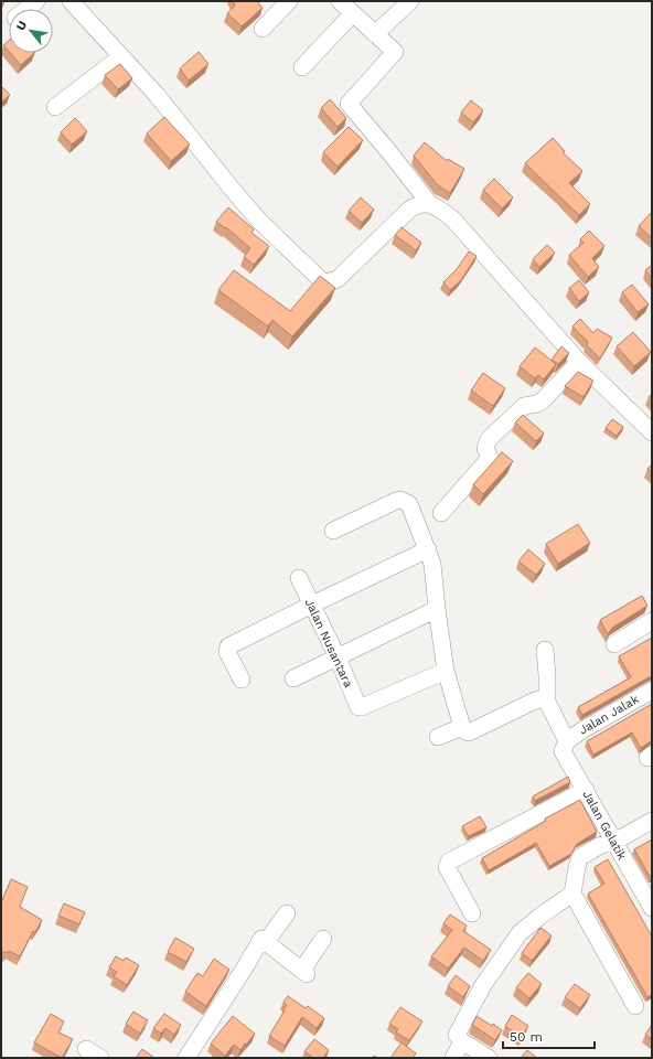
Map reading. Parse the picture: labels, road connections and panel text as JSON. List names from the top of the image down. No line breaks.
{"streets":{"street":["Jalan Nusantara","Jalan Jalak","Jalan Gelatik"]},"crossings":[["Jalan Jalak","Jalan Gelatik"]],"scale_bar":"50 m","north":"top left"}
